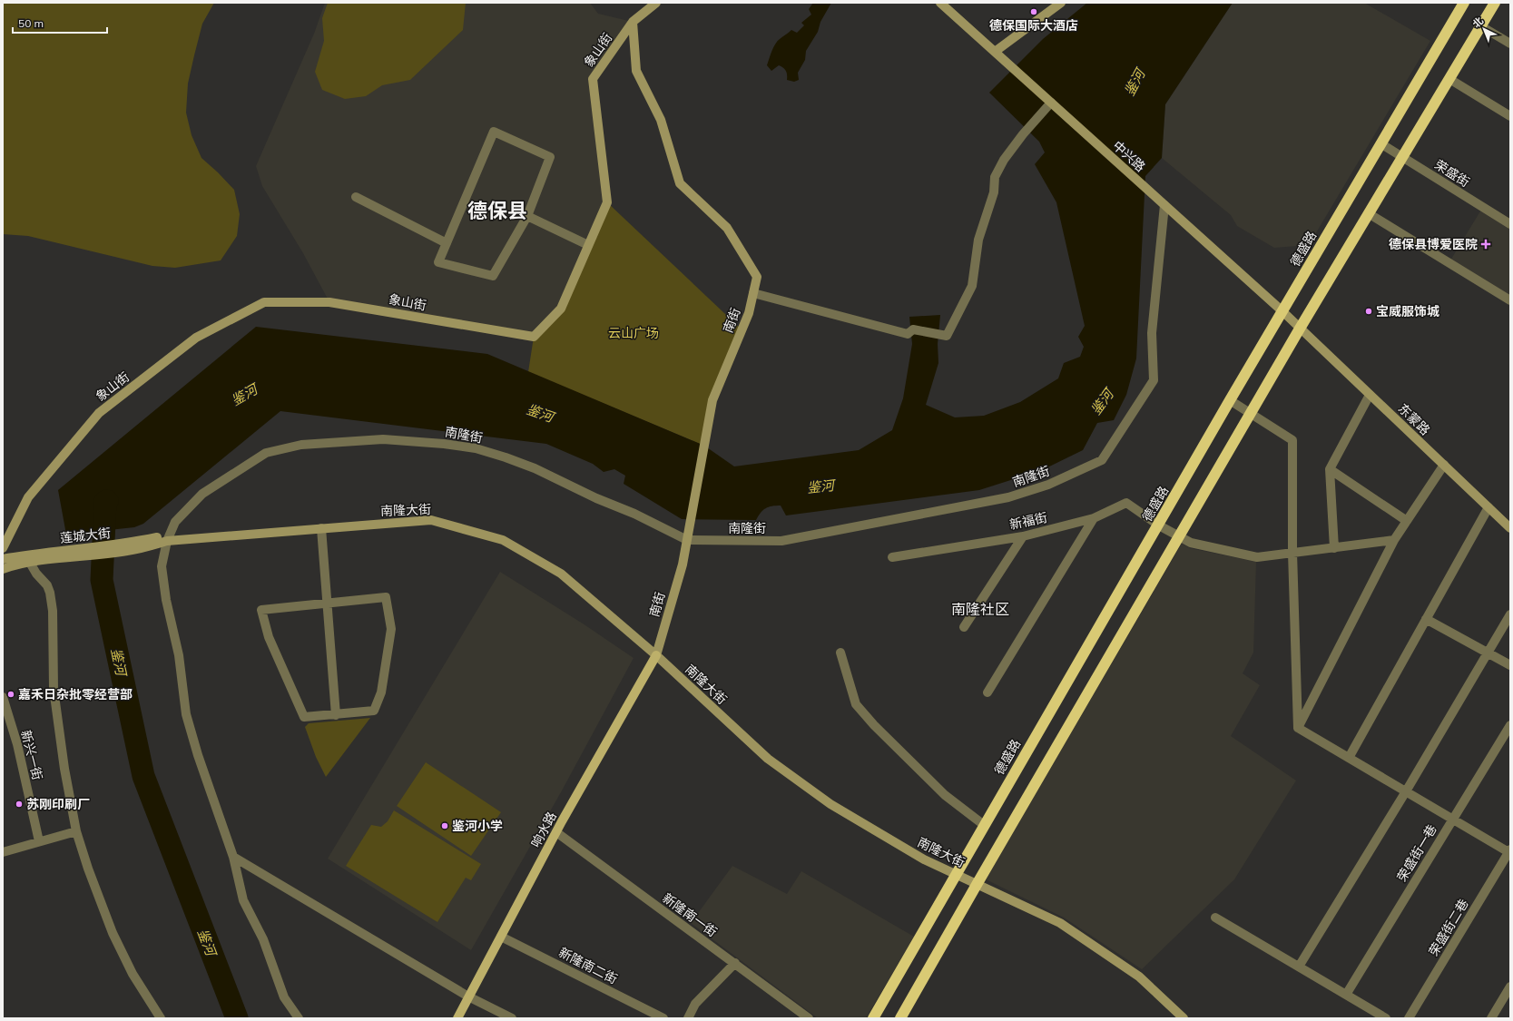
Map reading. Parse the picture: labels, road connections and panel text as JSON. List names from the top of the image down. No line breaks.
{"streets":{"highway":["德盛路"],"main road":["象山街","中兴路","南街","东蒙路","南隆大街","莲城大街","响水路"],"street":["荣盛街","南隆街","新福街","新兴一街","荣盛街一巷","新隆南一街","荣盛街二巷","新隆南二街"]},"crossings":[["象山街","南街"],["中兴路","德盛路"],["中兴路","东蒙路"],["中兴路","南隆街"],["荣盛街","德盛路"],["德盛路","南隆大街"],["德盛路","新福街"],["南街","南隆街"],["南街","南隆大街"],["南街","响水路"],["南隆街","南隆大街"],["南隆街","莲城大街"],["南隆大街","莲城大街"],["南隆大街","响水路"],["响水路","新隆南一街"],["响水路","新隆南二街"]],"districts":["德保县","南隆社区"],"water":["鉴河"],"parks":["云山广场"],"places":{"other":["德保国际大酒店","宝威服饰城","嘉禾日杂批零经营部","苏刚印刷厂","鉴河小学"],"health":["德保县博爱医院"]},"scale_bar":"50 m","north":"top left"}
